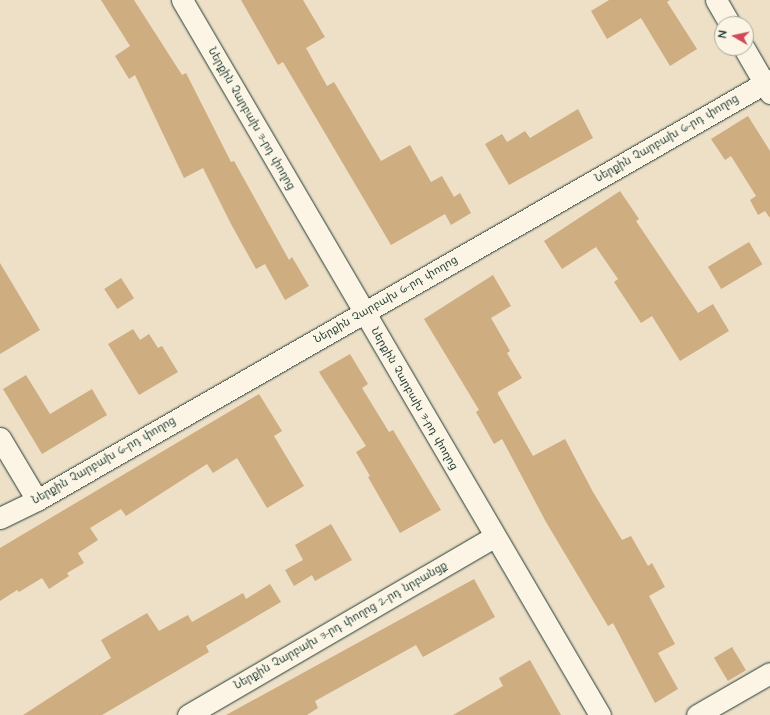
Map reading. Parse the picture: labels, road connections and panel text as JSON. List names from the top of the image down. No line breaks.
{"streets":{"street":["Ներքին Չարբախ 3-րդ փողոց","Ներքին Չարբախ 6-րդ փողոց","Ներքին Չարբախ 3-րդ փողոց 2-րդ նրբանցք"]},"crossings":[["Ներքին Չարբախ 3-րդ փողոց","Ներքին Չարբախ 6-րդ փողոց"],["Ներքին Չարբախ 3-րդ փողոց","Ներքին Չարբախ 3-րդ փողոց 2-րդ նրբանցք"]],"north":"left"}
